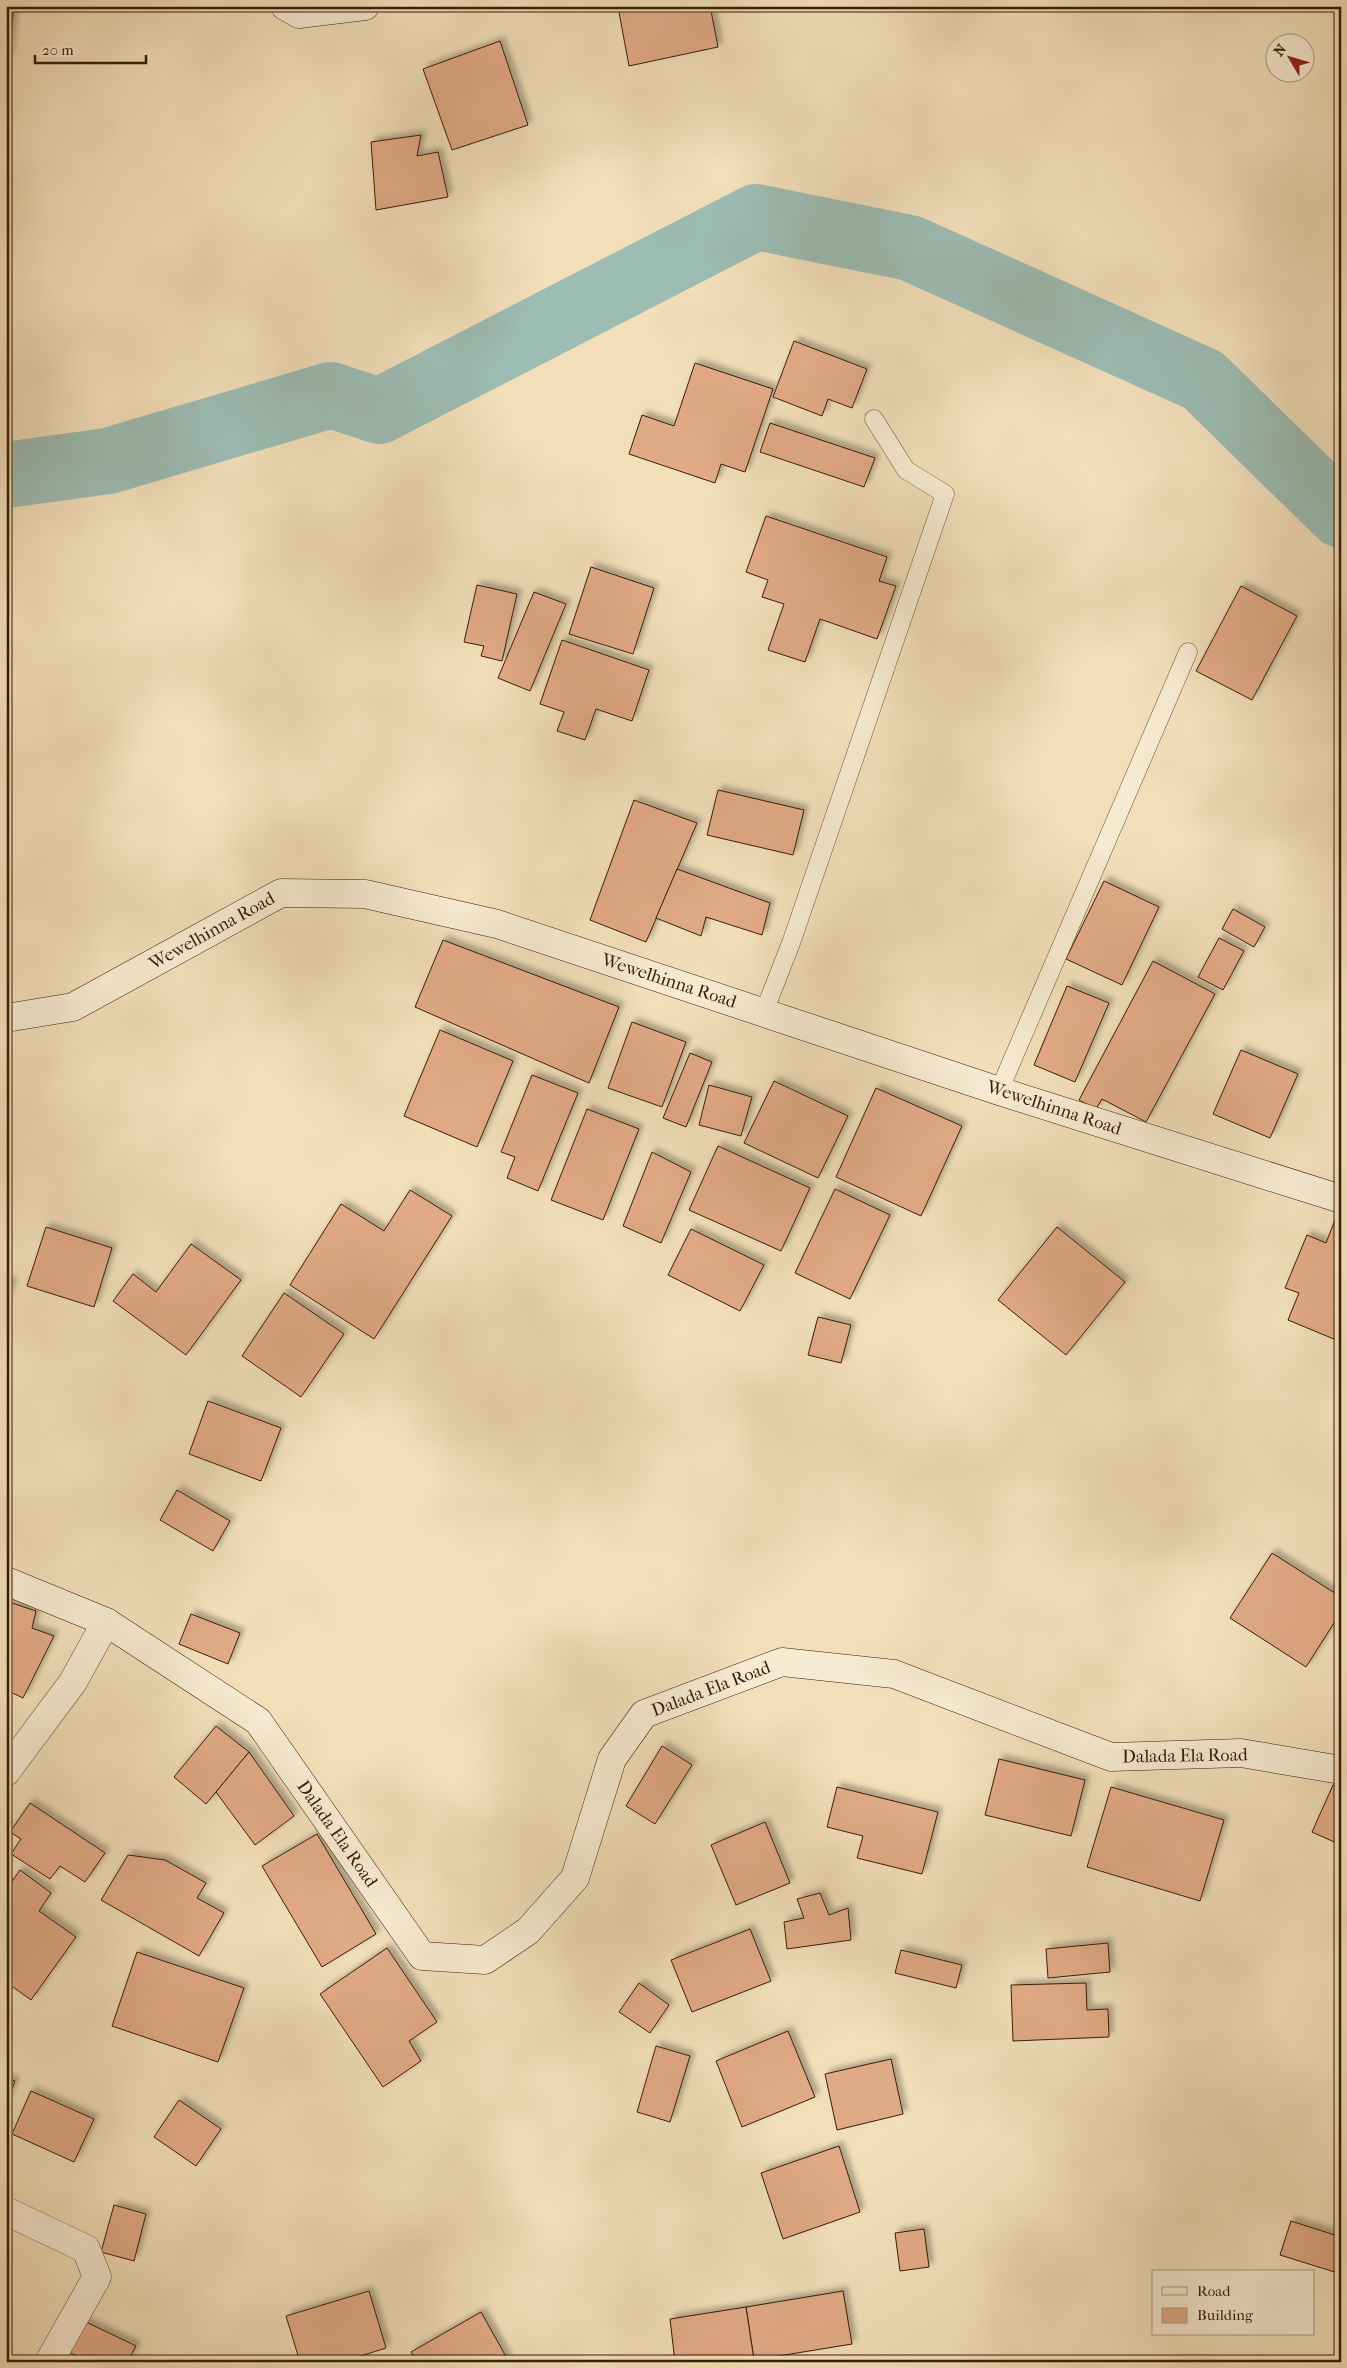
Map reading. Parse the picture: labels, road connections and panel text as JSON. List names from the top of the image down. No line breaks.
{"streets":{"street":["Wewelhinna Road","Dalada Ela Road"]},"legend":["Road","Building"],"scale_bar":"20 m","north":"top left"}
